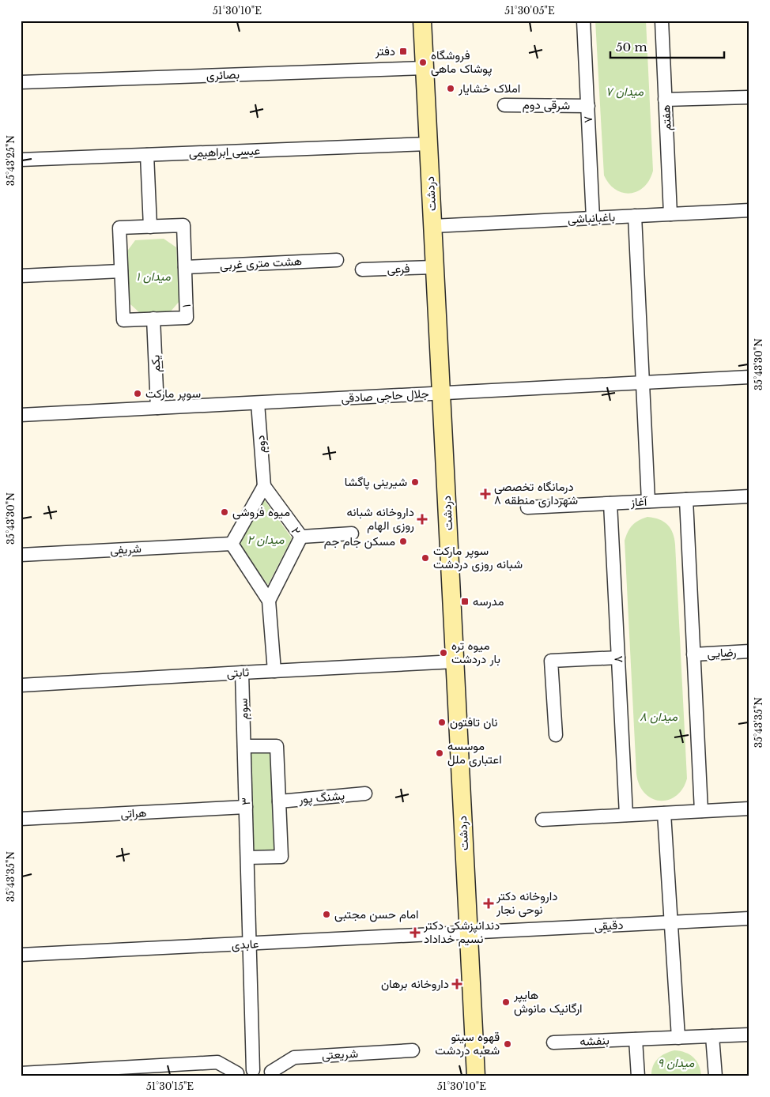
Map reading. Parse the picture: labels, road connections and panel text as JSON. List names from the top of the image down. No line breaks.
{"streets":{"main road":["دردشت"],"street":["بصائری","شرقی دوم","هفتم","۷","عیسی ابراهیمی","باغبانباشی","هشت متری غربی","فرعی","۱","یکم","جلال حاجی صادقی","دوم","آغاز","۲","شریفی","رضایی","۸","ثابتی","سوم","پشنگ پور","۳","هراتی","دقیقی","عابدی","بنفشه","شریعتی"]},"crossings":[["بصائری","دردشت"],["شرقی دوم","۷"],["هفتم","باغبانباشی"],["۷","باغبانباشی"],["عیسی ابراهیمی","دردشت"],["دردشت","باغبانباشی"],["دردشت","فرعی"],["دردشت","جلال حاجی صادقی"],["دردشت","ثابتی"],["دردشت","دقیقی"],["دردشت","عابدی"],["هشت متری غربی","۱"],["۱","یکم"],["یکم","جلال حاجی صادقی"],["جلال حاجی صادقی","دوم"],["دوم","۲"],["آغاز","۸"],["ثابتی","سوم"],["سوم","۳"],["۳","هراتی"],["۳","عابدی"],["دقیقی","عابدی"]],"parks":["میدان ۷","میدان ۱","میدان ۲","میدان ۸","میدان ۹"],"places":{"transit":["دفتر","مدرسه"],"other":["فروشگاه پوشاک ماهی","املاک خشایار","سوپر مارکت","شیرینی پاگشا","میوه فروشی","مسکن جام جم","سوپر مارکت شبانه روزی دردشت","میوه تره بار دردشت","نان تافتون","موسسه اعتباری ملل","امام حسن مجتبی","هایپر ارگانیک مانوش","قهوه سیتو شعبه دردشت"],"health":["درمانگاه تخصصی شهرداری منطقه ۸","داروخانه شبانه روزی الهام","داروخانه دکتر نوحی نجار","دندانپزشکی دکتر نسیم خداداد","داروخانه برهان"]},"scale_bar":"50 m","coordinates":["51°30'10\"E","51°30'05\"E","35°43'25\"N","35°43'30\"N","35°43'35\"N","51°30'15\"E"]}
